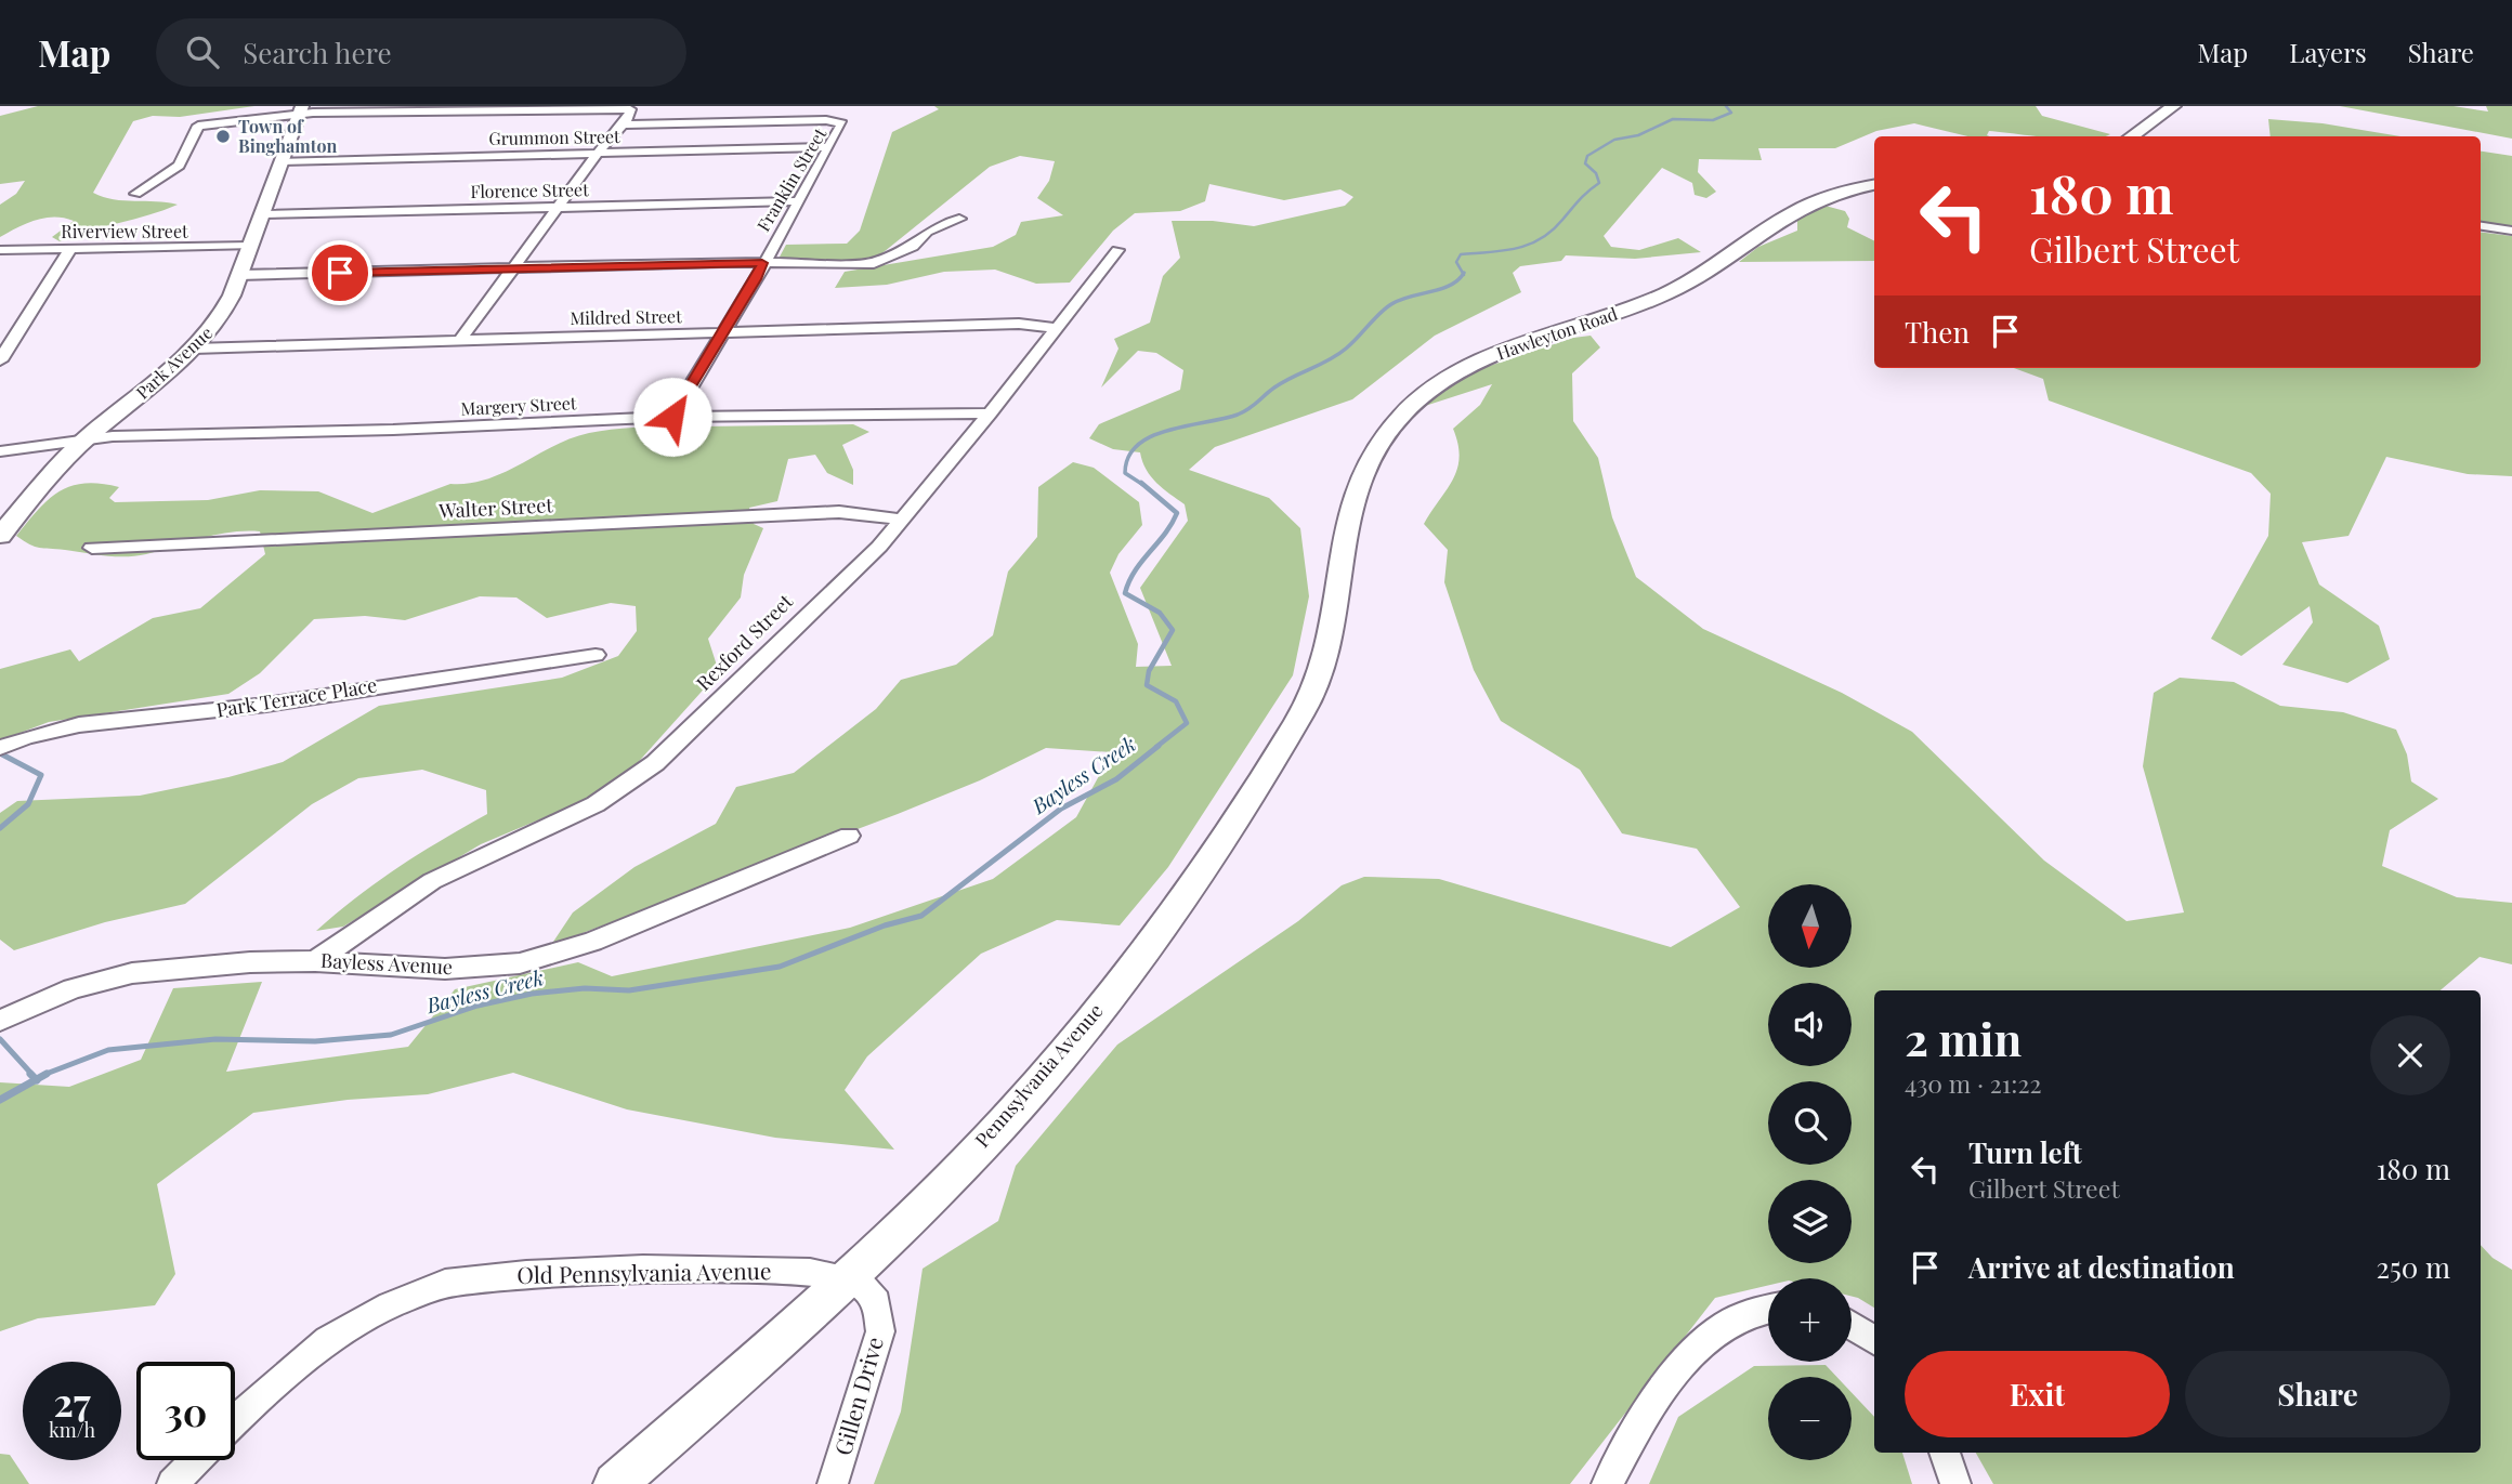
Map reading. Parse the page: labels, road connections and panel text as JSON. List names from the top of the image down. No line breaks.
{"streets":{"street":["Grummon Street","Franklin Street","Florence Street","Riverview Street","Mildred Street","Hawleyton Road","Park Avenue","Margery Street","Walter Street","Rexford Street","Park Terrace Place","Bayless Avenue","Pennsylvania Avenue","Old Pennsylvania Avenue","Gillen Drive"]},"crossings":[["Grummon Street","Franklin Street"],["Grummon Street","Park Avenue"],["Franklin Street","Florence Street"],["Franklin Street","Mildred Street"],["Franklin Street","Margery Street"],["Florence Street","Park Avenue"],["Riverview Street","Park Avenue"],["Mildred Street","Park Avenue"],["Mildred Street","Rexford Street"],["Hawleyton Road","Pennsylvania Avenue"],["Park Avenue","Margery Street"],["Margery Street","Rexford Street"],["Walter Street","Rexford Street"],["Rexford Street","Bayless Avenue"],["Pennsylvania Avenue","Old Pennsylvania Avenue"],["Pennsylvania Avenue","Gillen Drive"],["Old Pennsylvania Avenue","Gillen Drive"]],"water":["Bayless Creek"],"places":["Town of Binghamton"],"north":"bottom","page":{"header":"Map","search":"Search here","nav":["Map","Layers","Share"],"turn":["180 m","Gilbert Street"],"then":"Then","map_buttons":["+","−"],"heading":["2 min","430 m · 21:22"],"list":[{"name":"Turn left","note":"Gilbert Street","value":"180 m"},{"name":"Arrive at destination","value":"250 m"}],"buttons":["Exit","Share"],"speed":"27 km/h","limit":"30"}}
